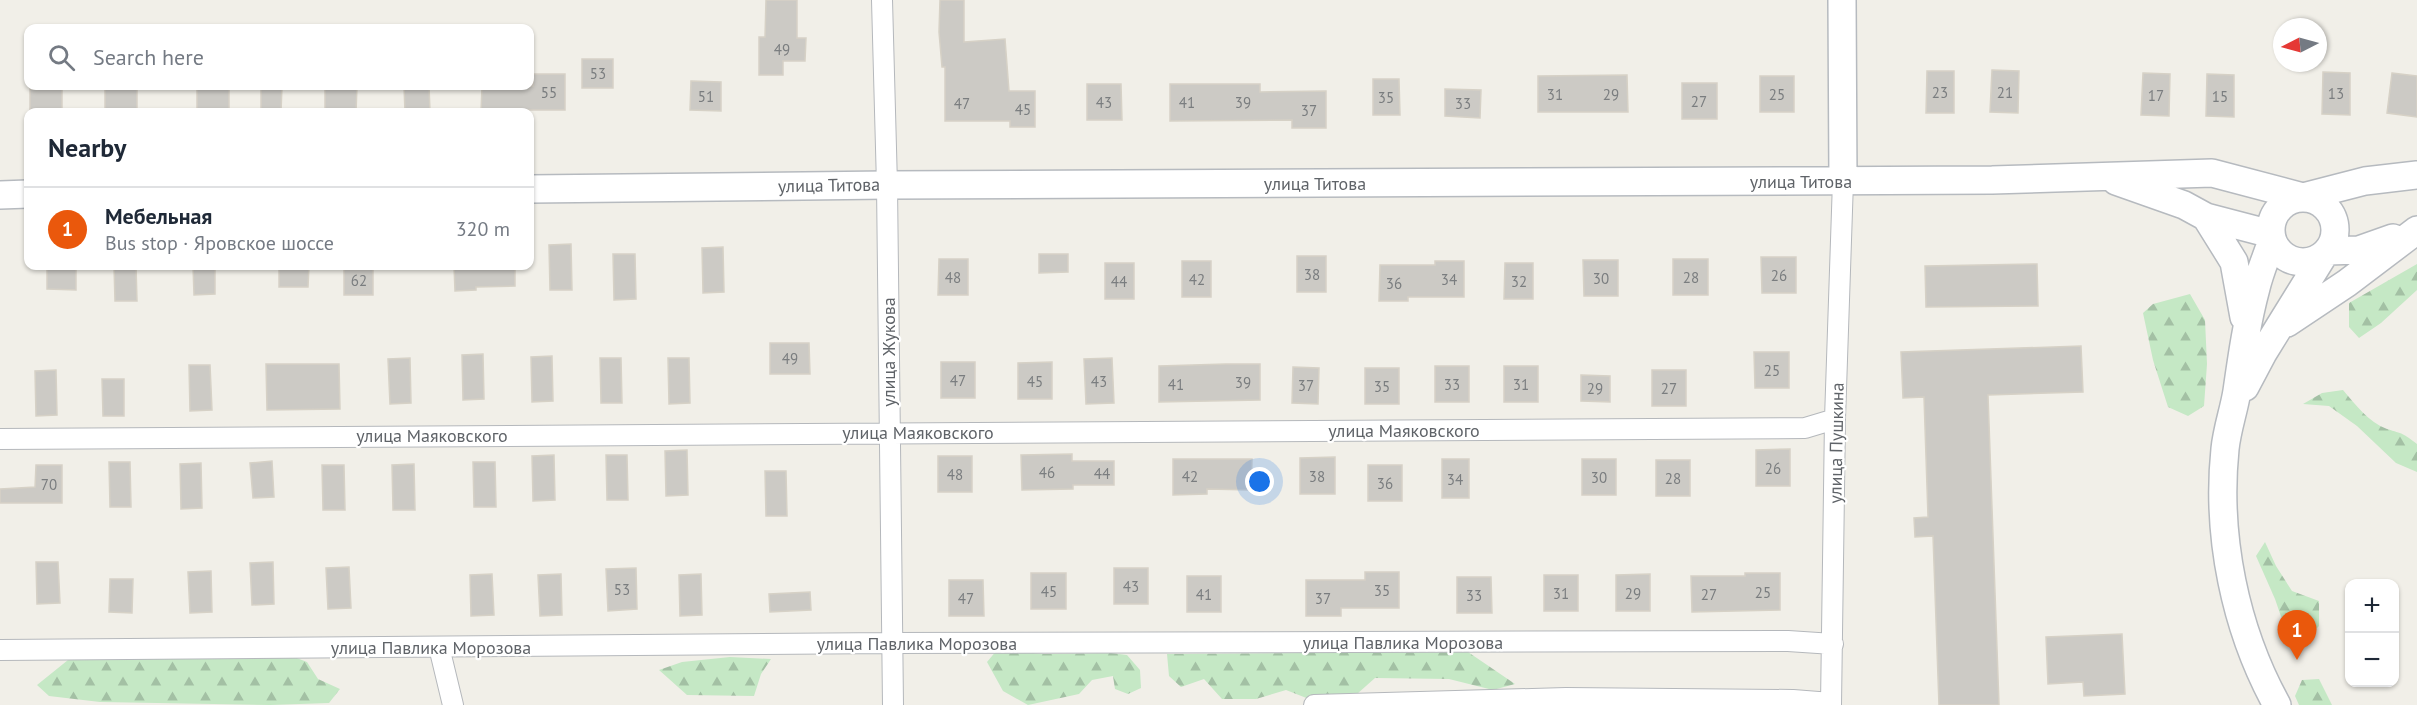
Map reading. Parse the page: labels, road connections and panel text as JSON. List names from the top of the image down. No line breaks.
{"streets":{"main road":["улица Титова"],"street":["улица Жукова","улица Маяковского","улица Пушкина","улица Павлика Морозова"]},"crossings":[["улица Титова","улица Жукова"],["улица Титова","улица Пушкина"],["улица Жукова","улица Маяковского"],["улица Жукова","улица Павлика Морозова"],["улица Маяковского","улица Пушкина"],["улица Пушкина","улица Павлика Морозова"]],"house_numbers":["49","53","55","23","21","13","31","29","25","17","51","15","35","27","43","41","39","47","33","45","37","38","26","48","28","30","42","34","62","44","32","36","49","25","47","45","43","39","41","33","31","37","35","29","27","26","46","44","48","42","38","30","28","34","36","70","43","53","35","45","25","31","29","41","27","33","47","37"],"north":"left","page":{"search":"Search here","heading":"Nearby","list":[{"mark":"1","name":"Мебельная","note":"Bus stop · Яровское шоссе","value":"320 m"}],"map_buttons":["+","−"],"pins":"1"}}
